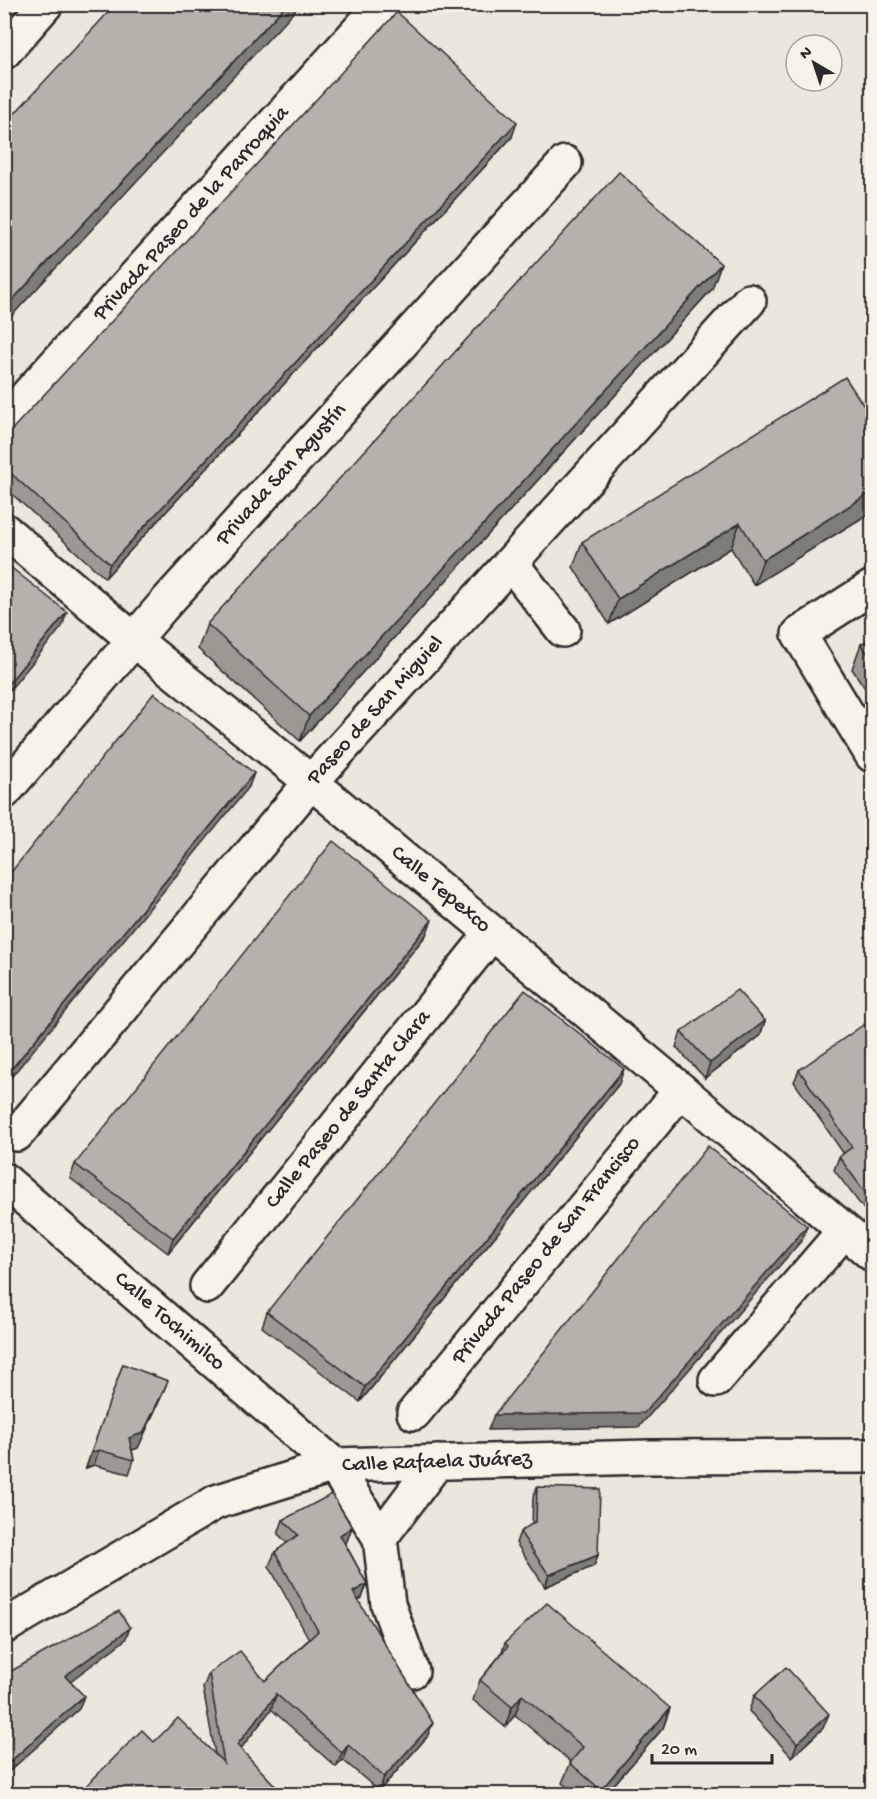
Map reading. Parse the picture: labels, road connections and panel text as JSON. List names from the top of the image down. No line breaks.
{"streets":{"street":["Privada Paseo de la Parroquia","Privada San Agustín","Paseo de San Miguiel","Calle Tepexco","Calle Paseo de Santa Clara","Privada Paseo de San Francisco","Calle Tochimilco","Calle Rafaela Juárez"]},"crossings":[["Privada San Agustín","Calle Tepexco"],["Paseo de San Miguiel","Calle Tepexco"],["Calle Tepexco","Calle Paseo de Santa Clara"],["Calle Tepexco","Privada Paseo de San Francisco"],["Calle Tochimilco","Calle Rafaela Juárez"]],"scale_bar":"20 m","north":"top left"}
